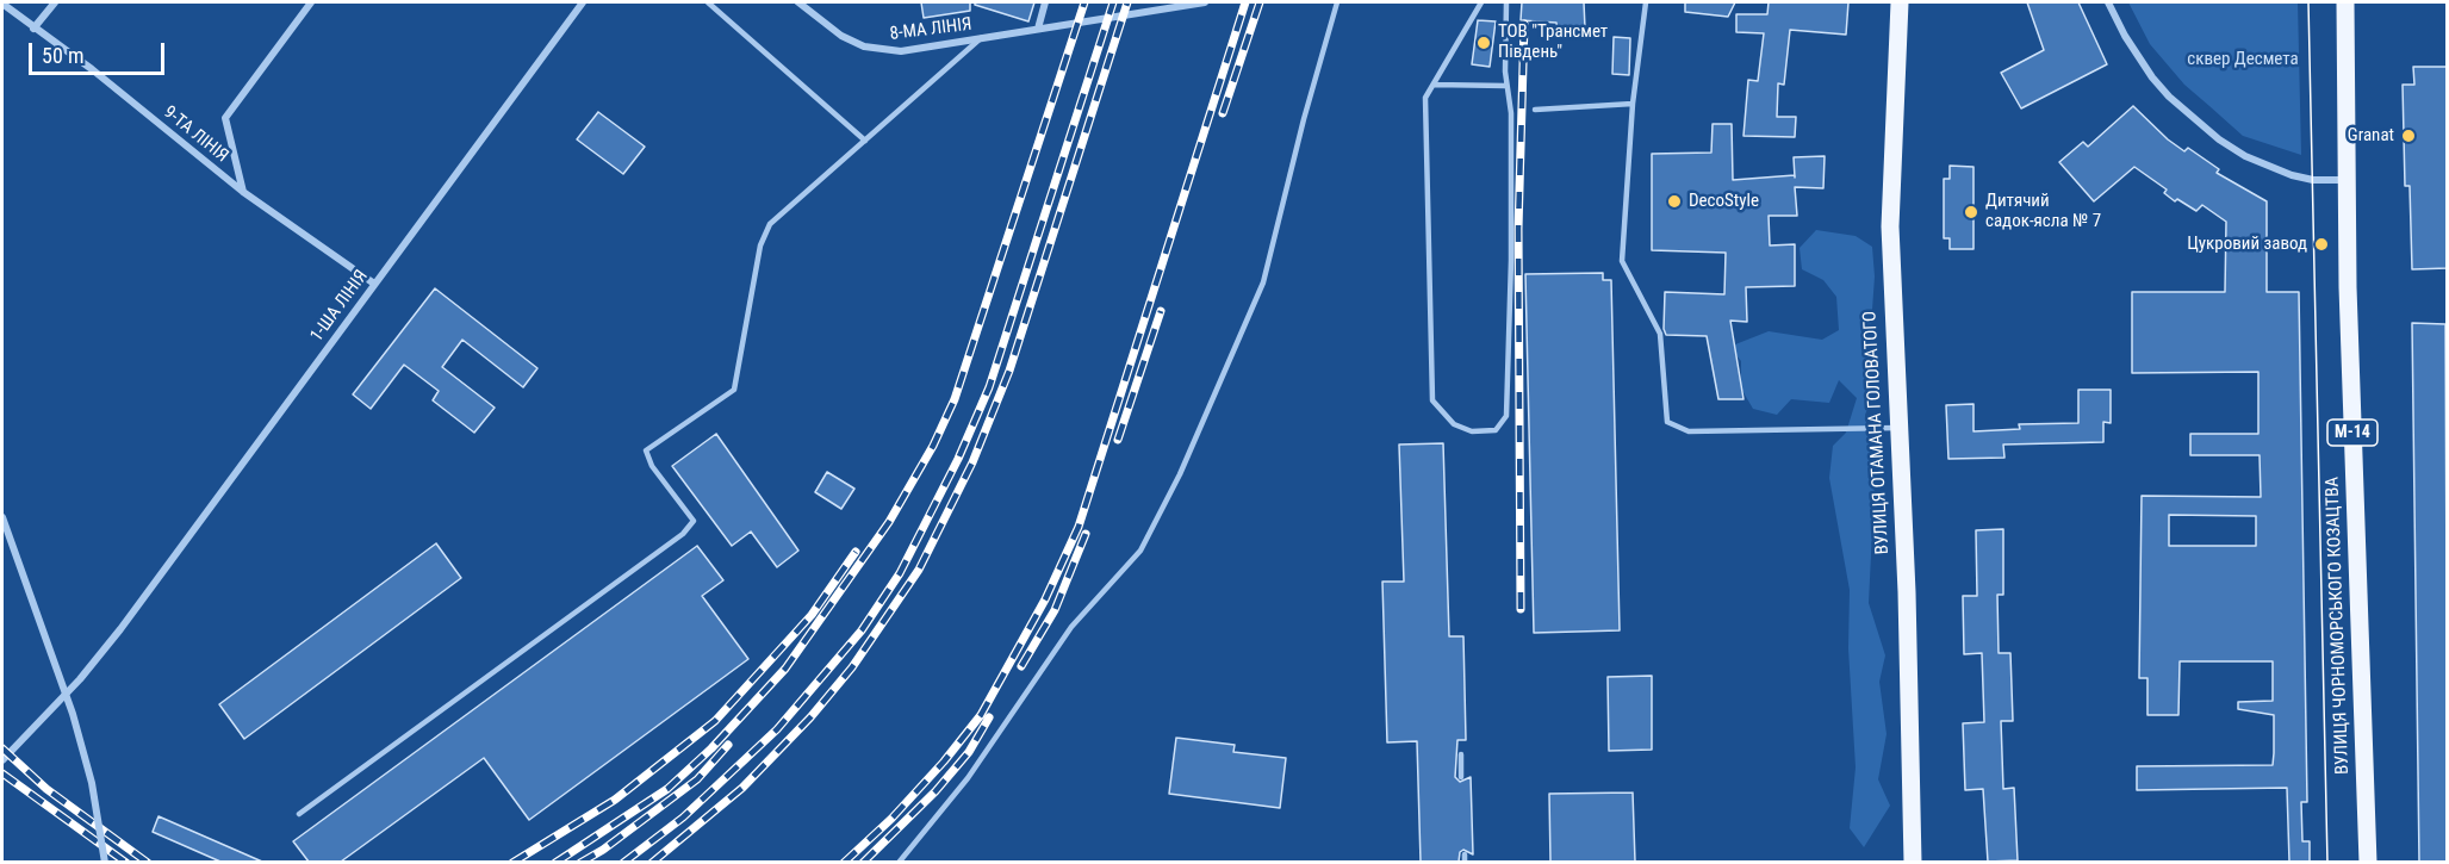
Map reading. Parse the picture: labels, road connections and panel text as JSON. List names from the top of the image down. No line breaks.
{"streets":{"main road":["ВУЛИЦЯ ОТАМАНА ГОЛОВАТОГО","М-14","ВУЛИЦЯ ЧОРНОМОРСЬКОГО КОЗАЦТВА"],"street":["8-МА ЛІНІЯ","9-ТА ЛІНІЯ","1-ША ЛІНІЯ"]},"crossings":[["9-ТА ЛІНІЯ","1-ША ЛІНІЯ"]],"parks":["сквер Десмета"],"places":["ТОВ \"Трансмет Південь\"","Granat","DecoStyle","Дитячий садок-ясла № 7","Цукровий завод"],"scale_bar":"50 m"}
